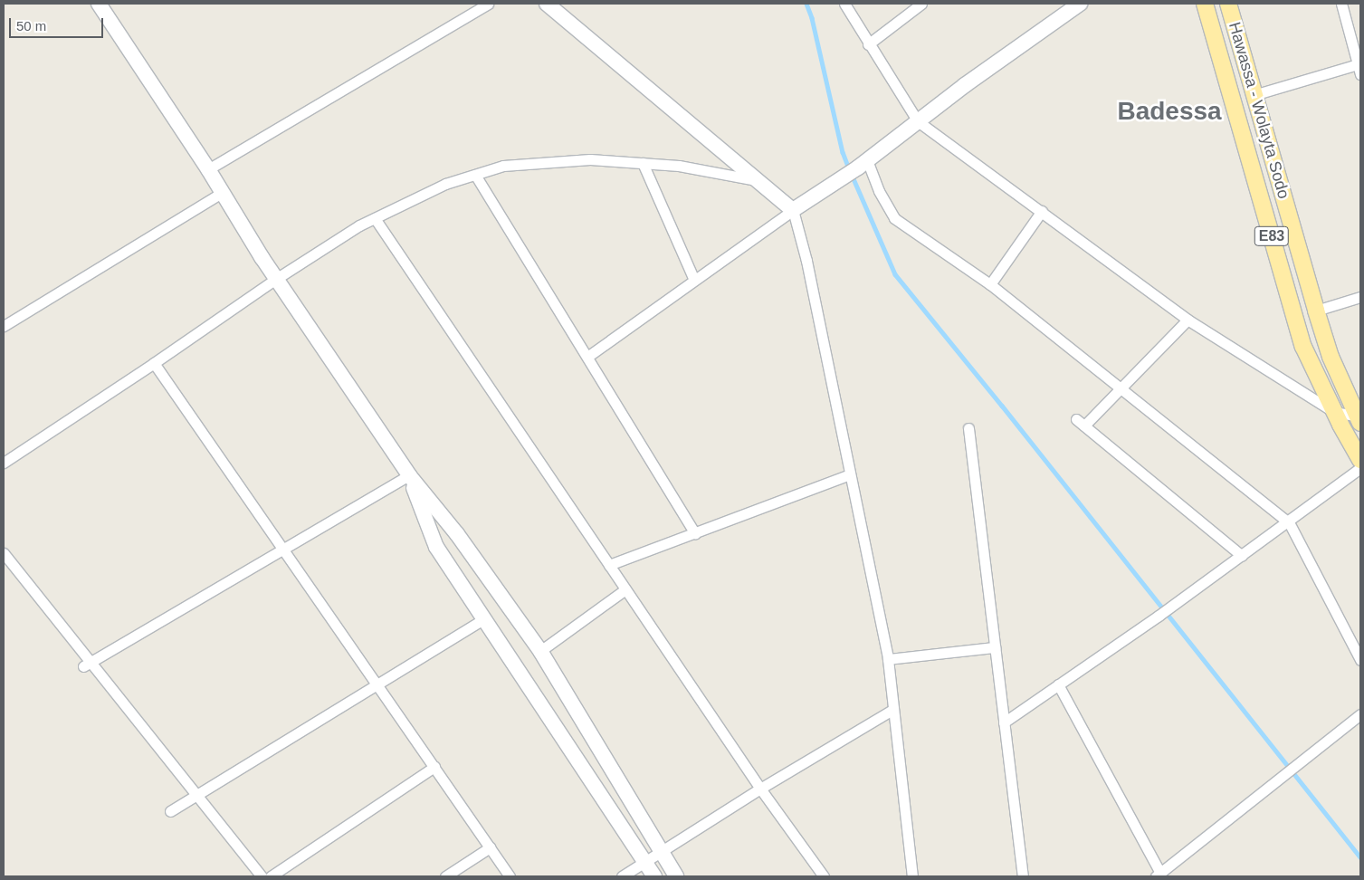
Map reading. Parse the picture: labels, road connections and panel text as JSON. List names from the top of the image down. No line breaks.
{"streets":{"main road":["Hawassa - Wolayta Sodo","E83"]},"districts":["Badessa"],"scale_bar":"50 m"}
